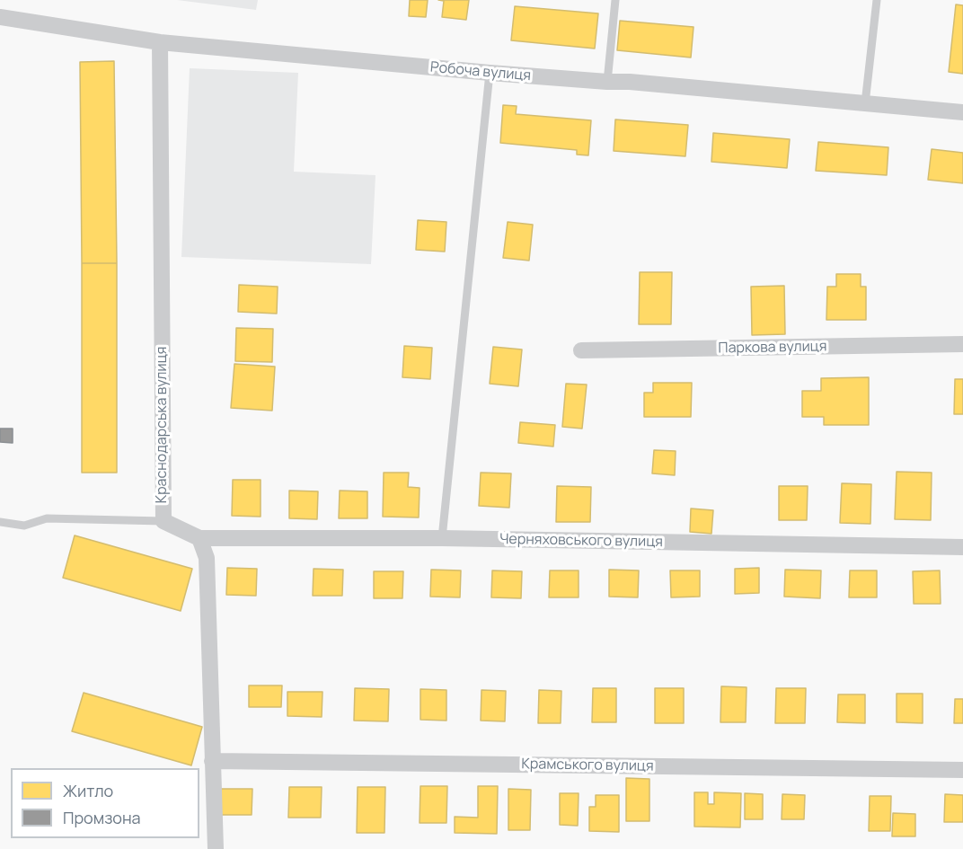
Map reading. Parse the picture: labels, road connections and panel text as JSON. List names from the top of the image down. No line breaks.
{"streets":{"street":["Робоча вулиця","Паркова вулиця","Краснодарська вулиця","Черняховського вулиця","Крамського вулиця"]},"crossings":[["Робоча вулиця","Краснодарська вулиця"],["Краснодарська вулиця","Черняховського вулиця"]],"legend":["Житло","Промзона"]}
